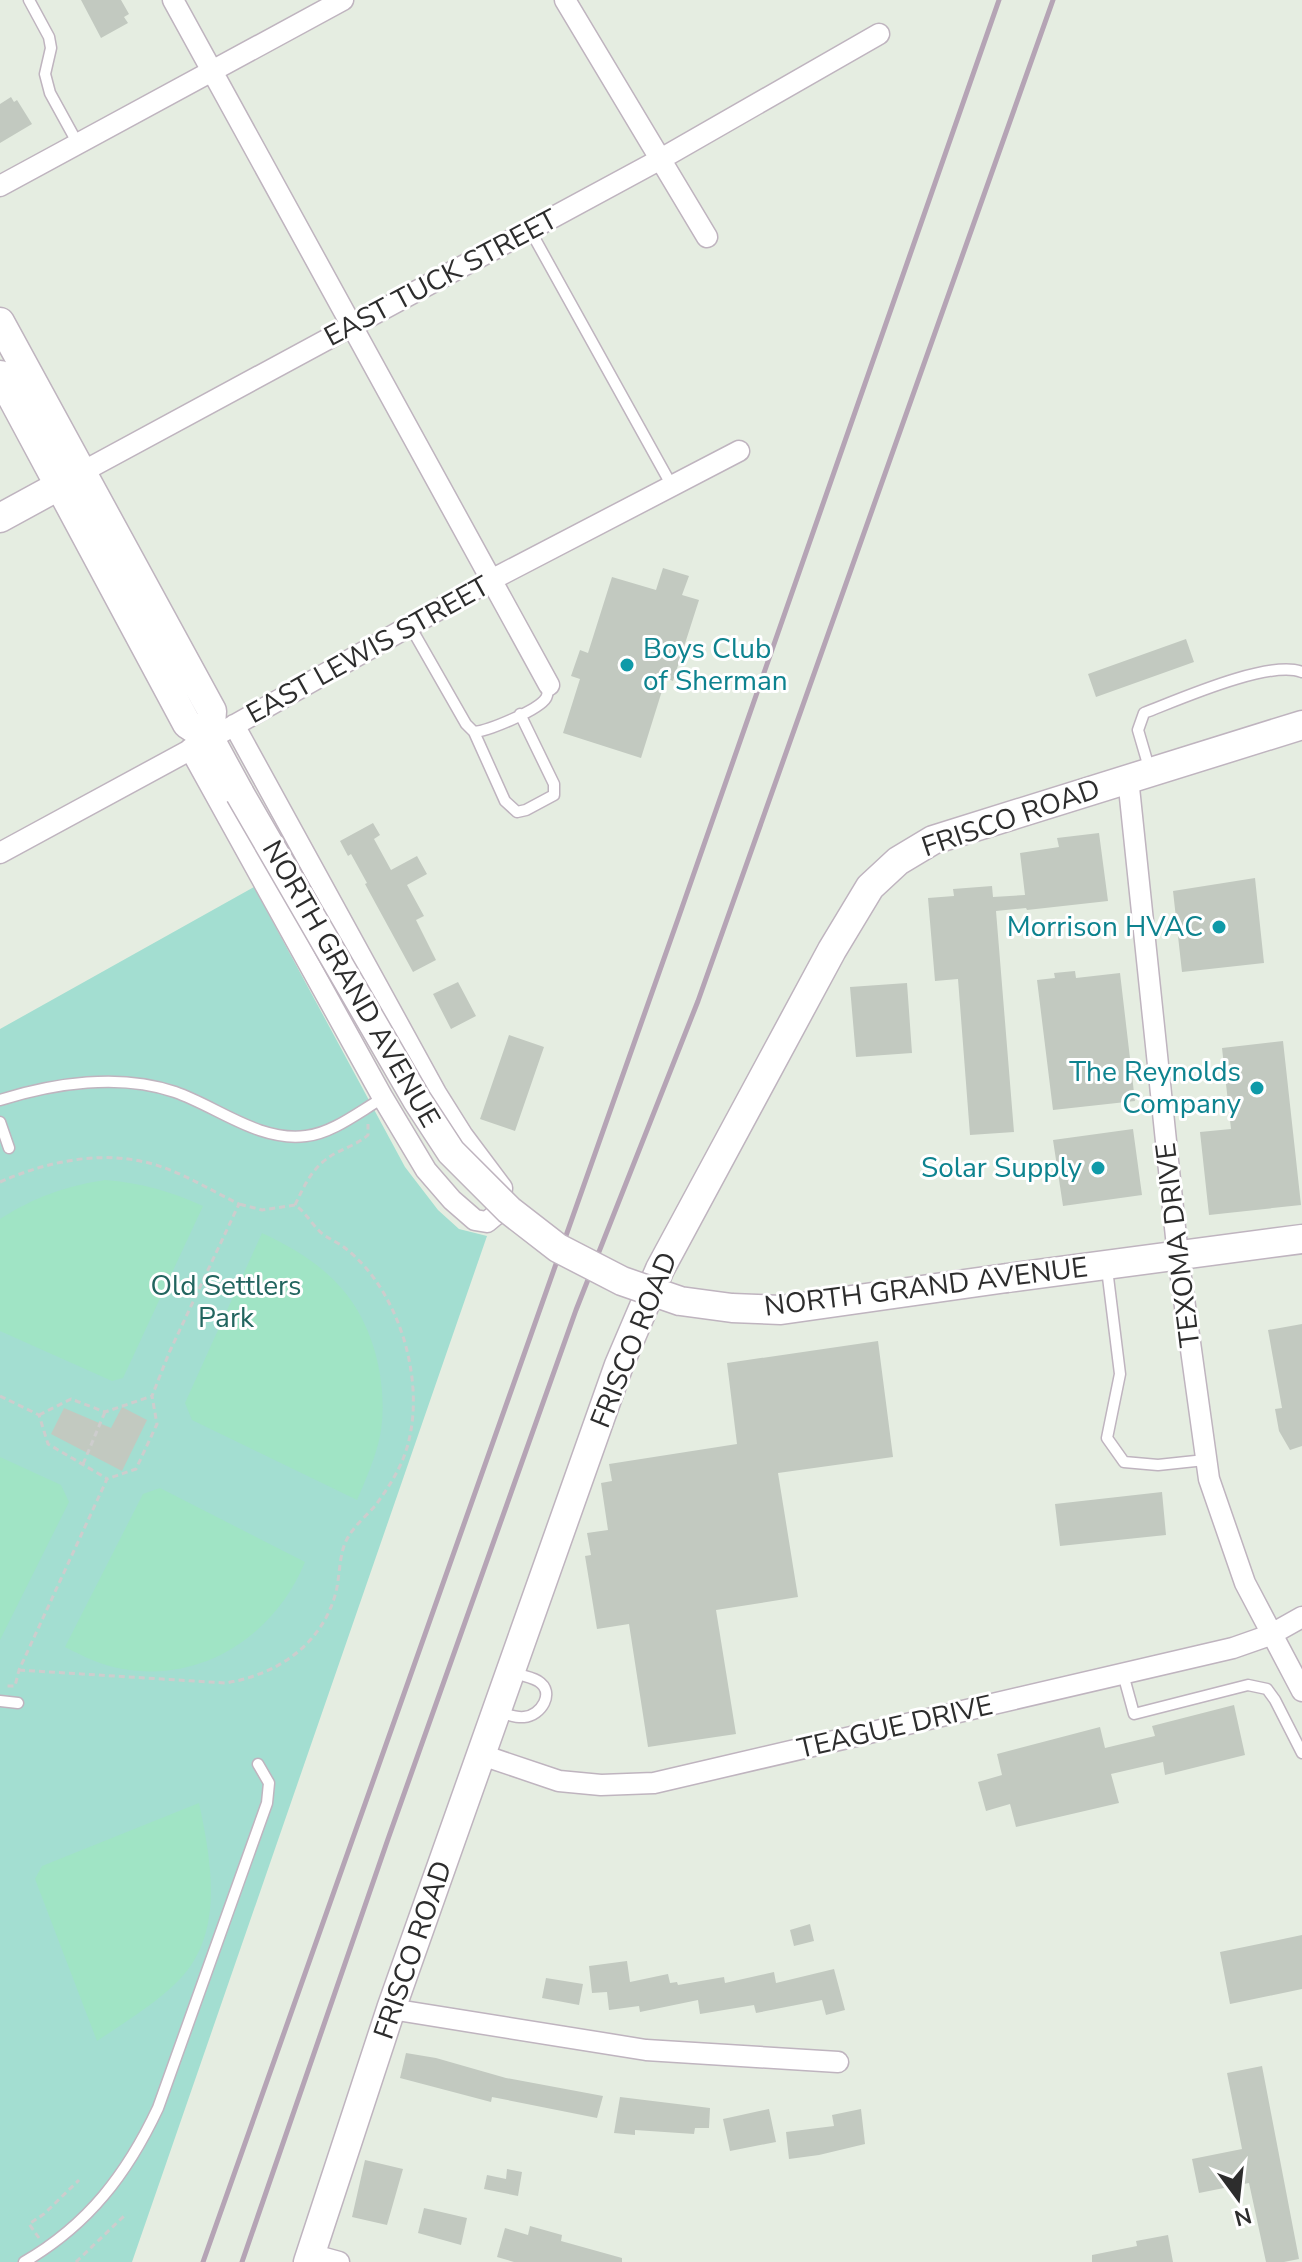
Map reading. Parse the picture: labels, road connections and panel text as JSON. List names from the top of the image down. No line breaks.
{"streets":{"street":["EAST TUCK STREET","EAST LEWIS STREET","FRISCO ROAD","NORTH GRAND AVENUE","TEXOMA DRIVE","TEAGUE DRIVE"]},"crossings":[["EAST TUCK STREET","NORTH GRAND AVENUE"],["EAST LEWIS STREET","NORTH GRAND AVENUE"],["FRISCO ROAD","TEXOMA DRIVE"],["FRISCO ROAD","TEAGUE DRIVE"],["NORTH GRAND AVENUE","TEXOMA DRIVE"],["TEXOMA DRIVE","TEAGUE DRIVE"]],"parks":["Old Settlers Park"],"places":["Boys Club of Sherman","Morrison HVAC","The Reynolds Company","Solar Supply"],"north":"bottom"}
